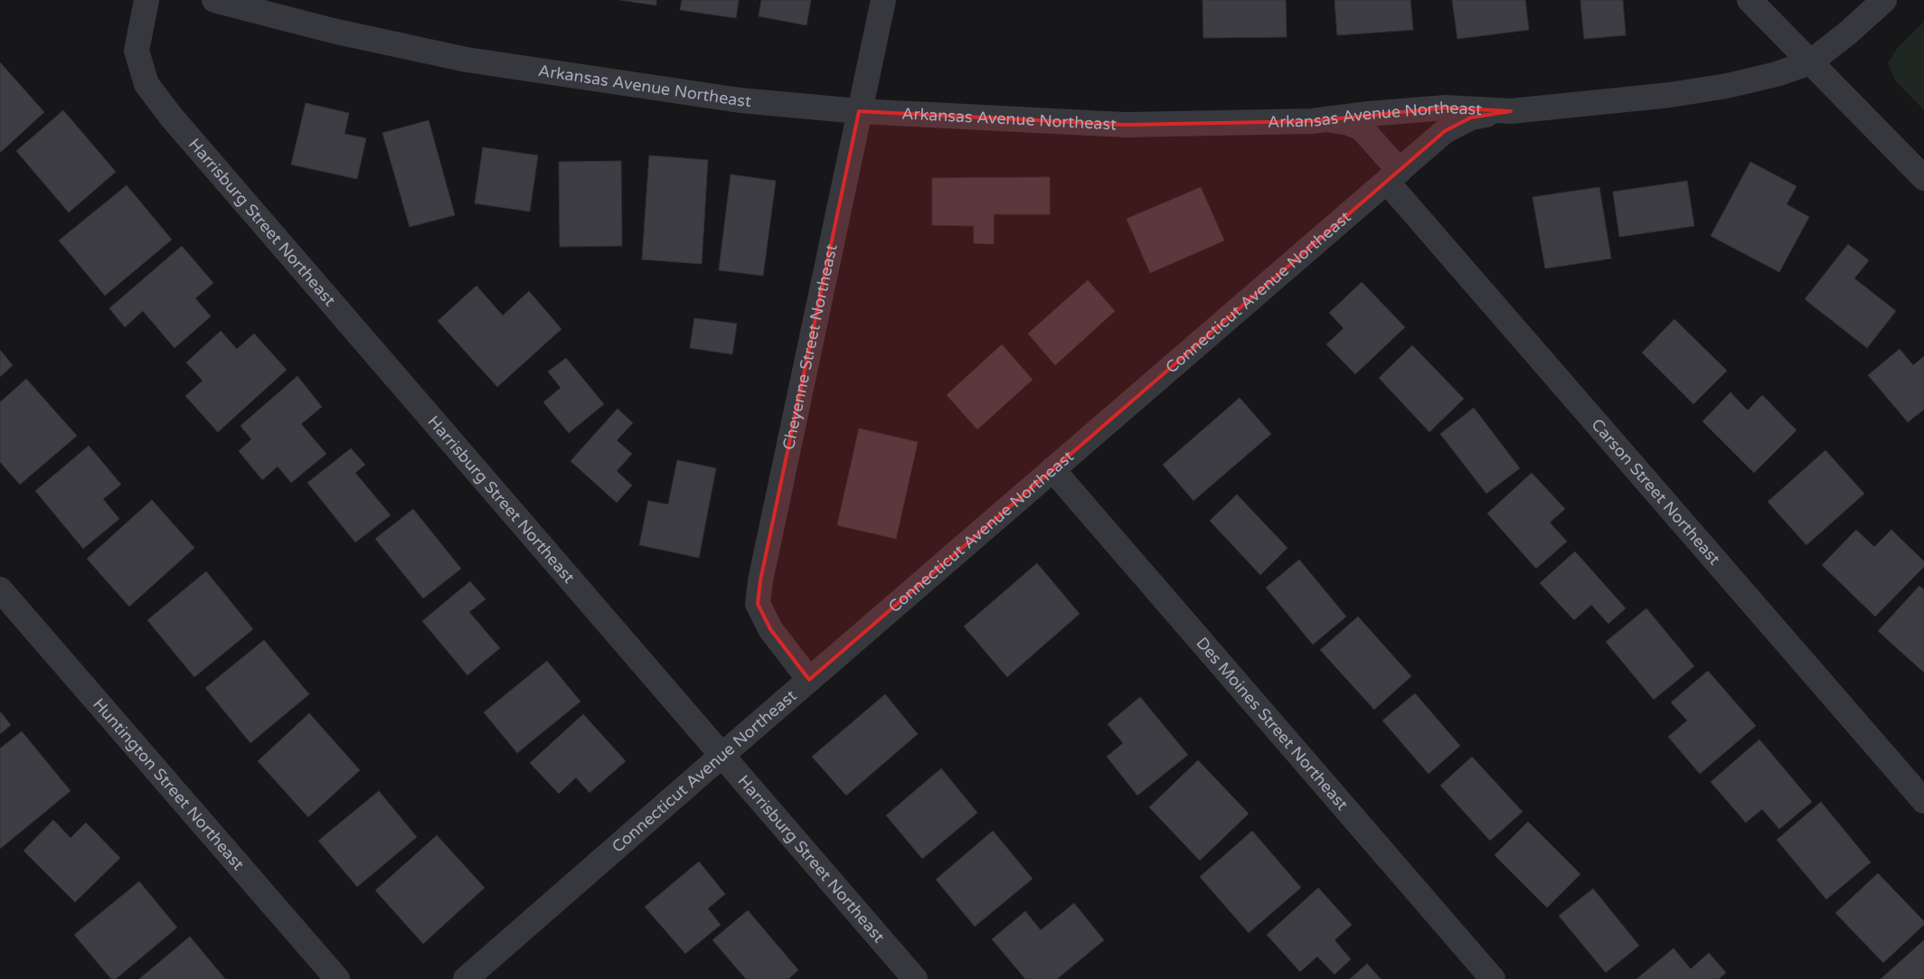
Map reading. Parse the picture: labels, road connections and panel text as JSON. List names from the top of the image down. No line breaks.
{"streets":{"street":["Arkansas Avenue Northeast","Harrisburg Street Northeast","Connecticut Avenue Northeast","Cheyenne Street Northeast","Carson Street Northeast","Des Moines Street Northeast","Huntington Street Northeast"]},"crossings":[["Arkansas Avenue Northeast","Connecticut Avenue Northeast"],["Arkansas Avenue Northeast","Cheyenne Street Northeast"],["Arkansas Avenue Northeast","Carson Street Northeast"],["Harrisburg Street Northeast","Connecticut Avenue Northeast"],["Connecticut Avenue Northeast","Cheyenne Street Northeast"],["Connecticut Avenue Northeast","Carson Street Northeast"],["Connecticut Avenue Northeast","Des Moines Street Northeast"]]}
